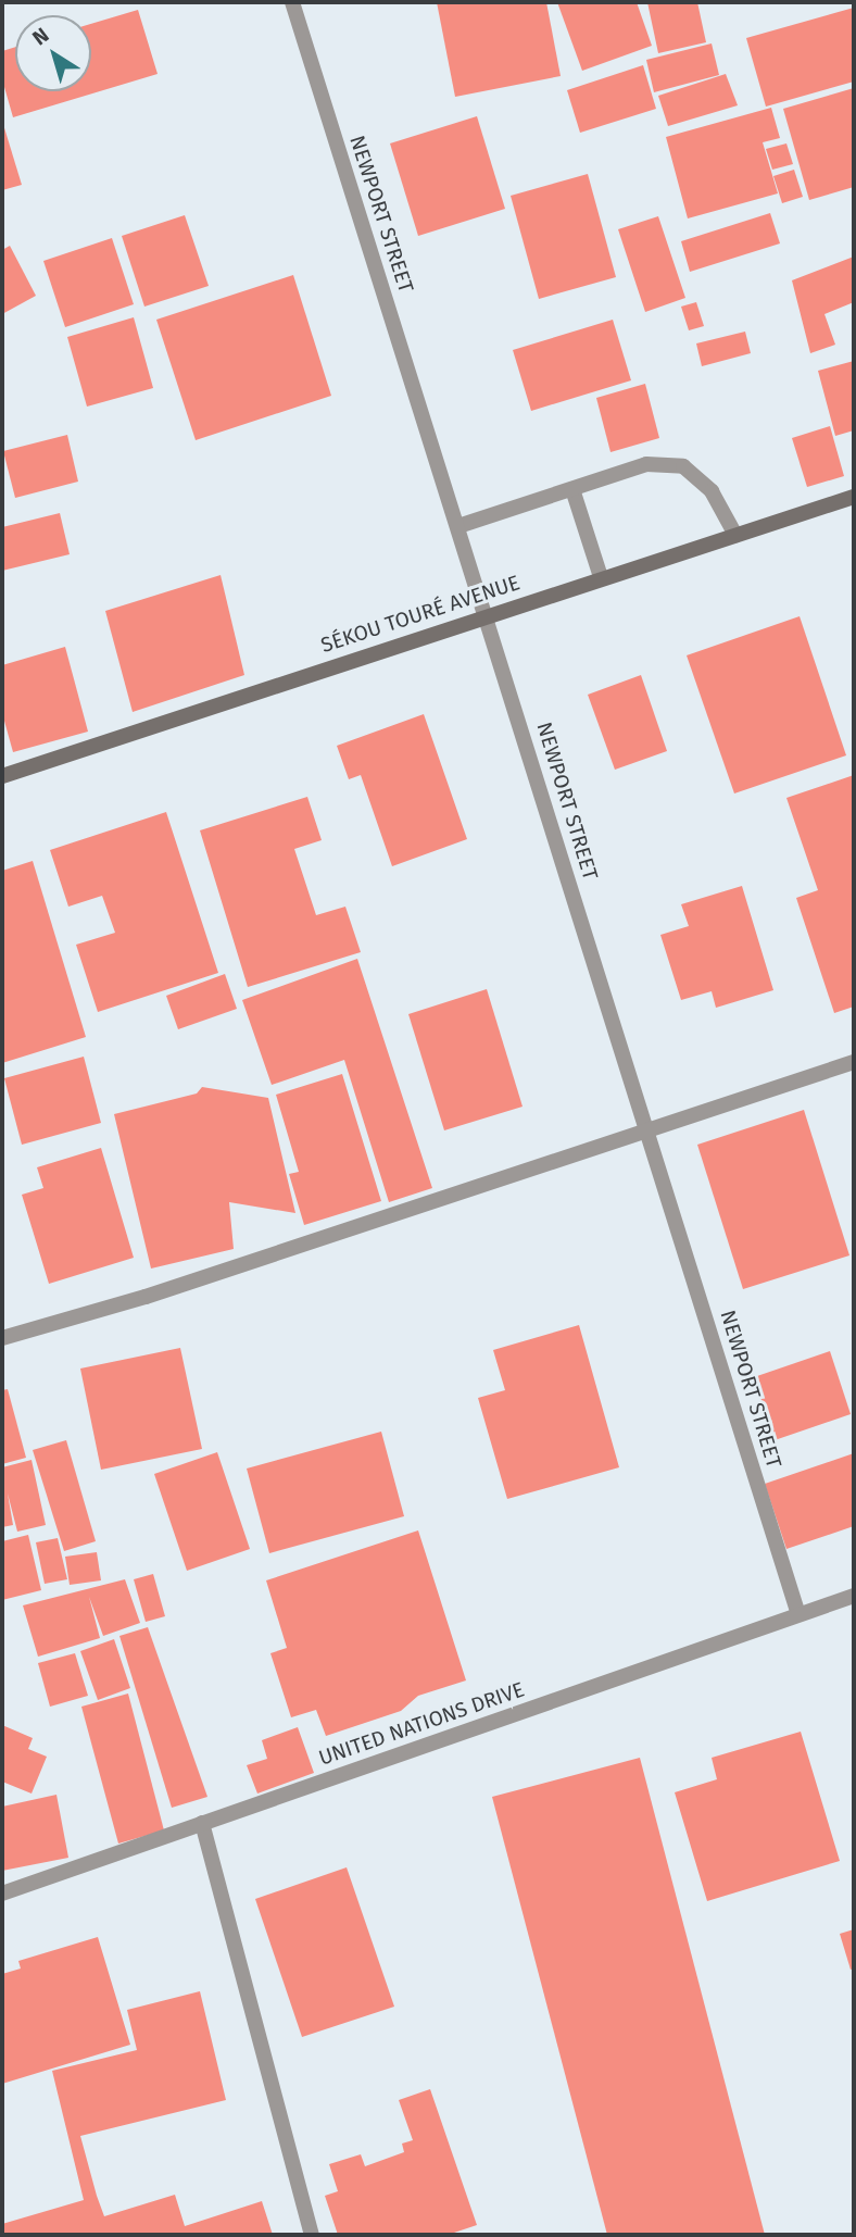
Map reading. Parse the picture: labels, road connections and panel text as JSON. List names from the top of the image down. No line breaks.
{"streets":{"main road":["SÉKOU TOURÉ AVENUE"],"street":["NEWPORT STREET","UNITED NATIONS DRIVE"]},"crossings":[["NEWPORT STREET","SÉKOU TOURÉ AVENUE"],["NEWPORT STREET","UNITED NATIONS DRIVE"]],"north":"top left"}
